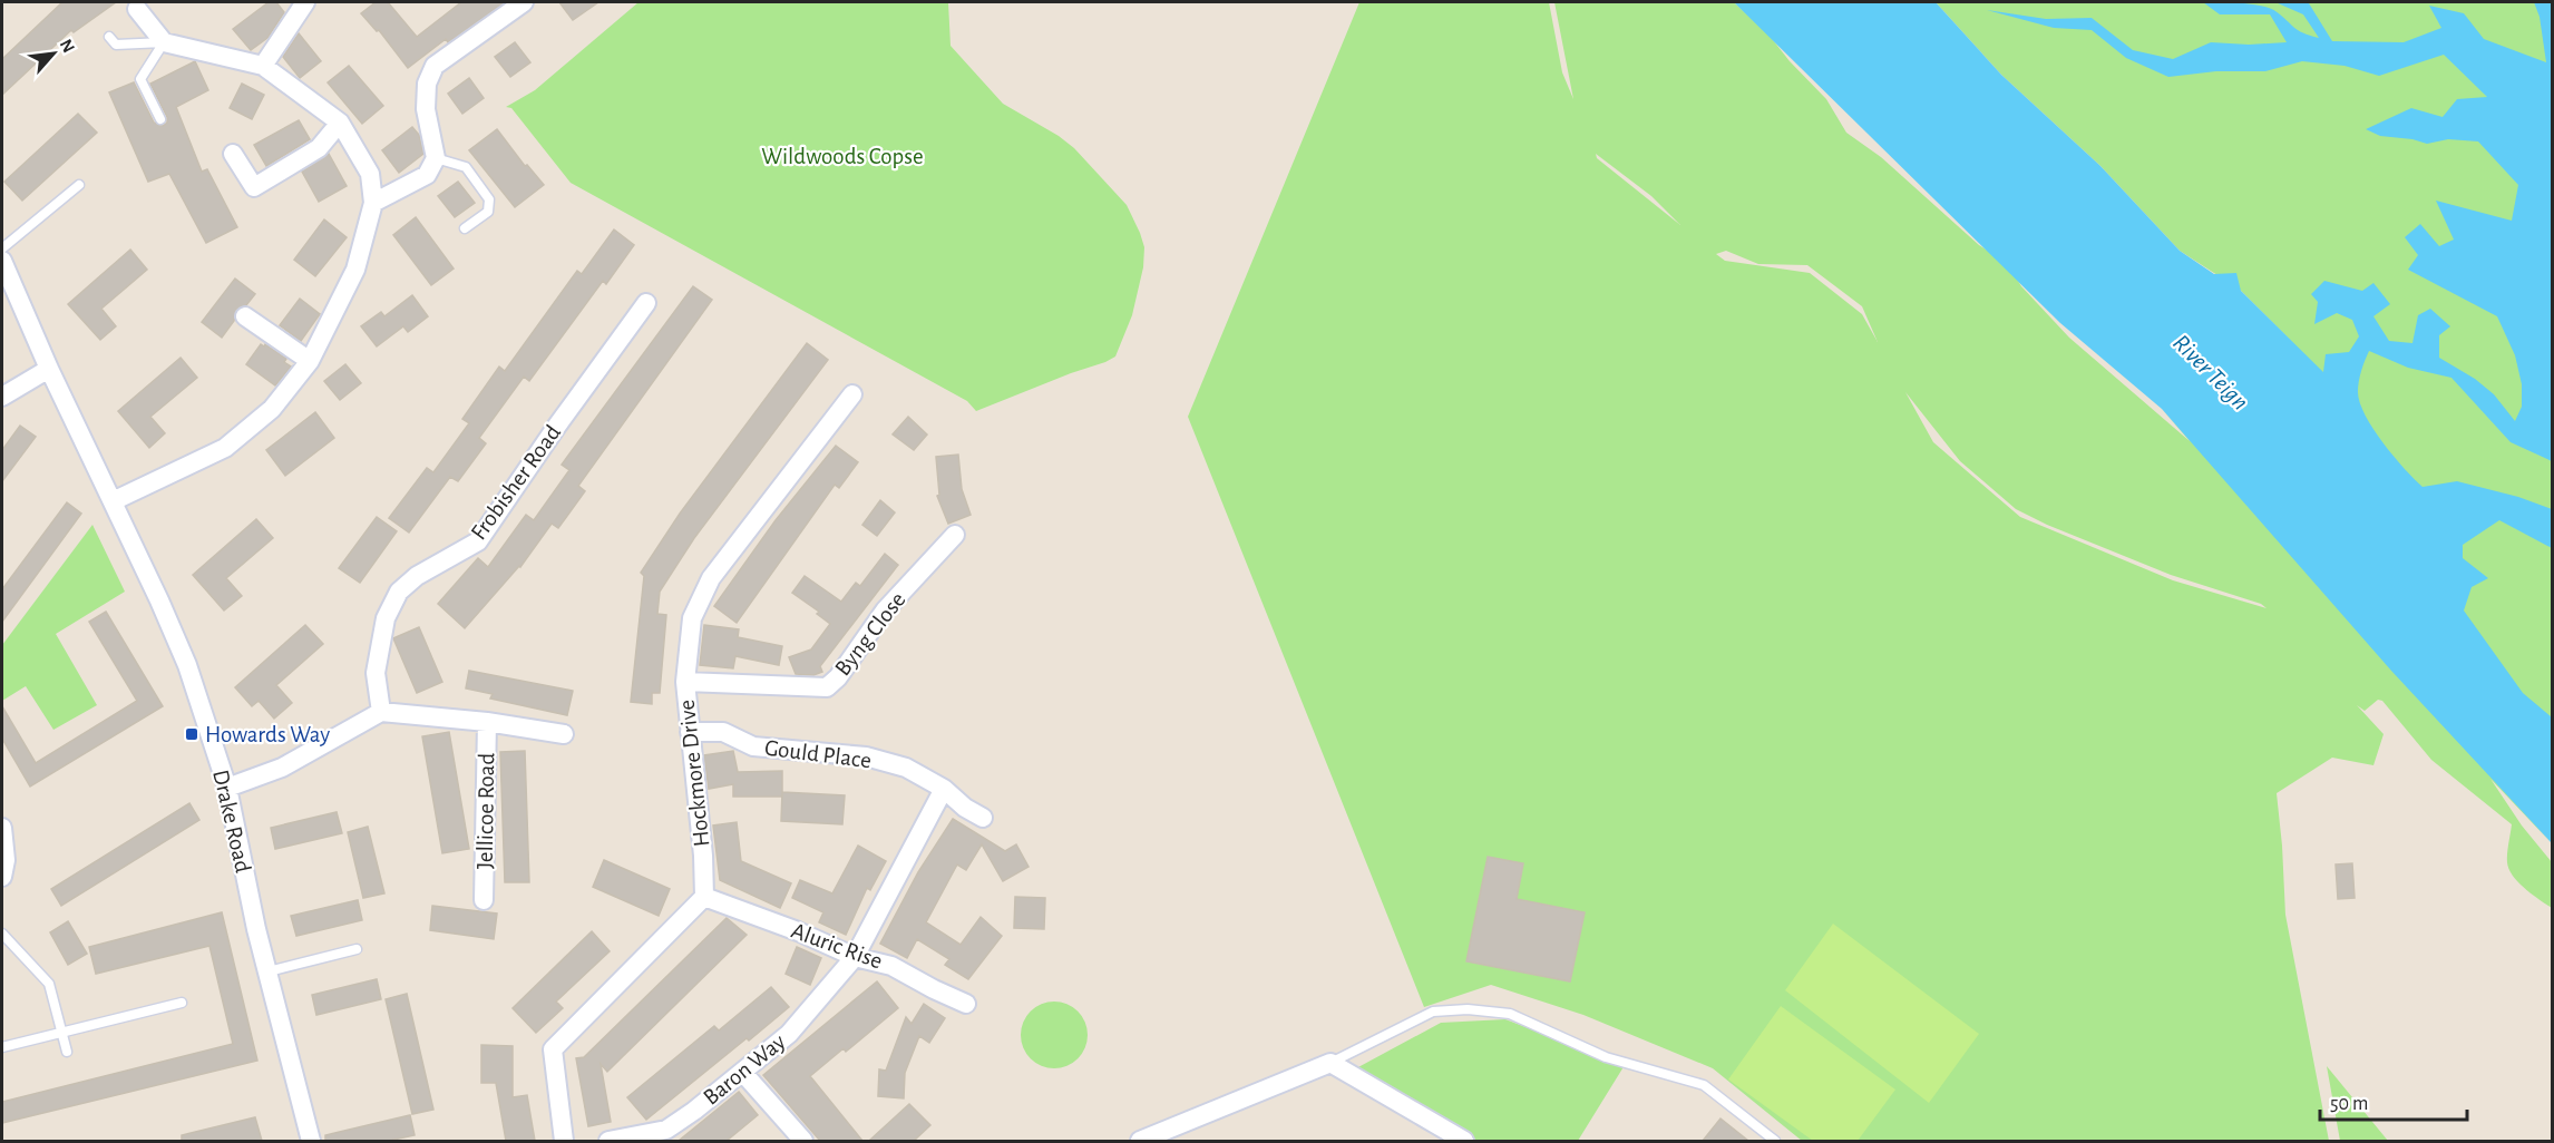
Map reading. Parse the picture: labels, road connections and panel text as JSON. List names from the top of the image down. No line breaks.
{"streets":{"street":["Frobisher Road","Byng Close","Gould Place","Hockmore Drive","Jellicoe Road","Drake Road","Aluric Rise","Baron Way"]},"crossings":[["Frobisher Road","Jellicoe Road"],["Byng Close","Hockmore Drive"],["Gould Place","Hockmore Drive"],["Hockmore Drive","Aluric Rise"],["Aluric Rise","Baron Way"]],"water":["River Teign"],"parks":["Wildwoods Copse"],"places":{"transit":["Howards Way"]},"scale_bar":"50 m","north":"top right"}
